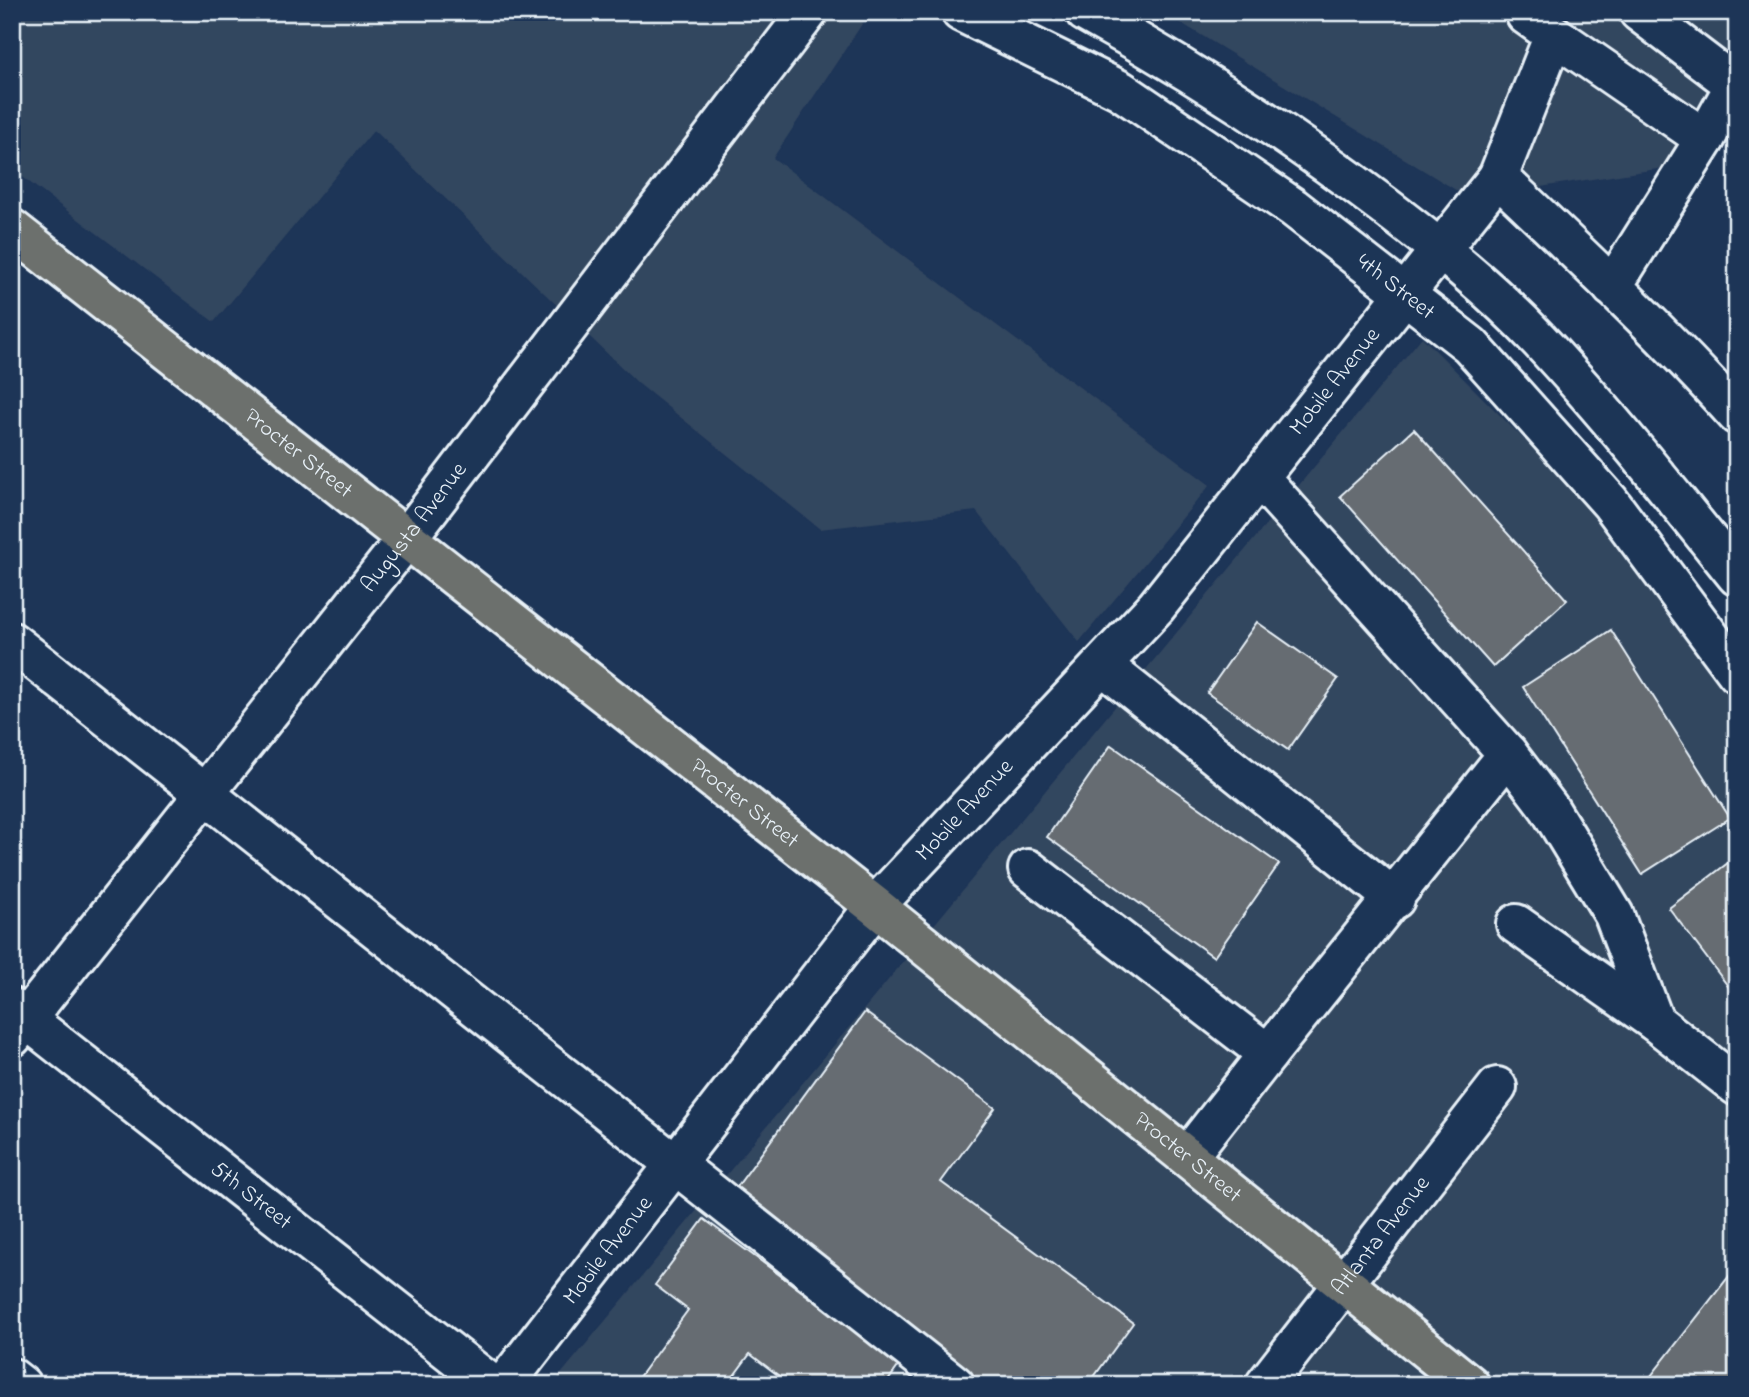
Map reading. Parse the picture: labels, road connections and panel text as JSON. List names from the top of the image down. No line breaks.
{"streets":{"main road":["Procter Street"],"street":["4th Street","Mobile Avenue","Augusta Avenue","5th Street","Atlanta Avenue"]},"crossings":[["4th Street","Mobile Avenue"],["Mobile Avenue","Procter Street"],["Procter Street","Augusta Avenue"],["Procter Street","Atlanta Avenue"],["Augusta Avenue","5th Street"]]}
